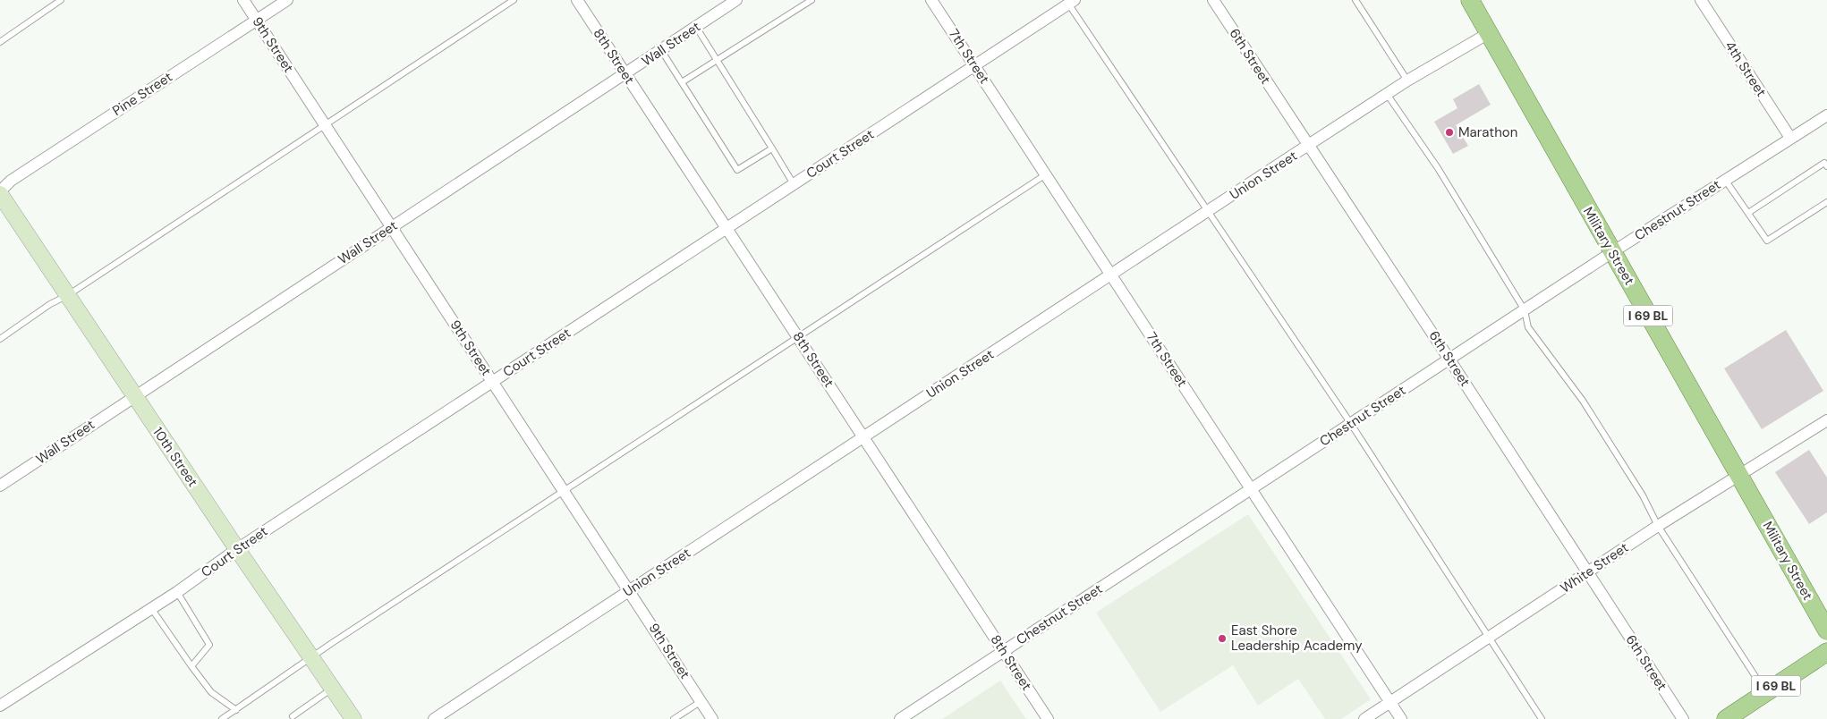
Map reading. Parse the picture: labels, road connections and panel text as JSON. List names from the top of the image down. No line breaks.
{"streets":{"main road":["Military Street","I 69 BL"],"street":["Wall Street","9th Street","8th Street","7th Street","6th Street","4th Street","Pine Street","Court Street","Union Street","Chestnut Street","10th Street","White Street"]},"crossings":[["Wall Street","9th Street"],["Wall Street","8th Street"],["Wall Street","10th Street"],["9th Street","Pine Street"],["9th Street","Court Street"],["9th Street","Union Street"],["8th Street","Court Street"],["8th Street","Union Street"],["8th Street","Chestnut Street"],["7th Street","Court Street"],["7th Street","Union Street"],["7th Street","Chestnut Street"],["7th Street","White Street"],["6th Street","Union Street"],["6th Street","Chestnut Street"],["6th Street","White Street"],["4th Street","Chestnut Street"],["Pine Street","10th Street"],["Court Street","10th Street"],["Union Street","Military Street"],["Chestnut Street","Military Street"],["Military Street","White Street"]],"places":["Marathon","East Shore Leadership Academy"]}
